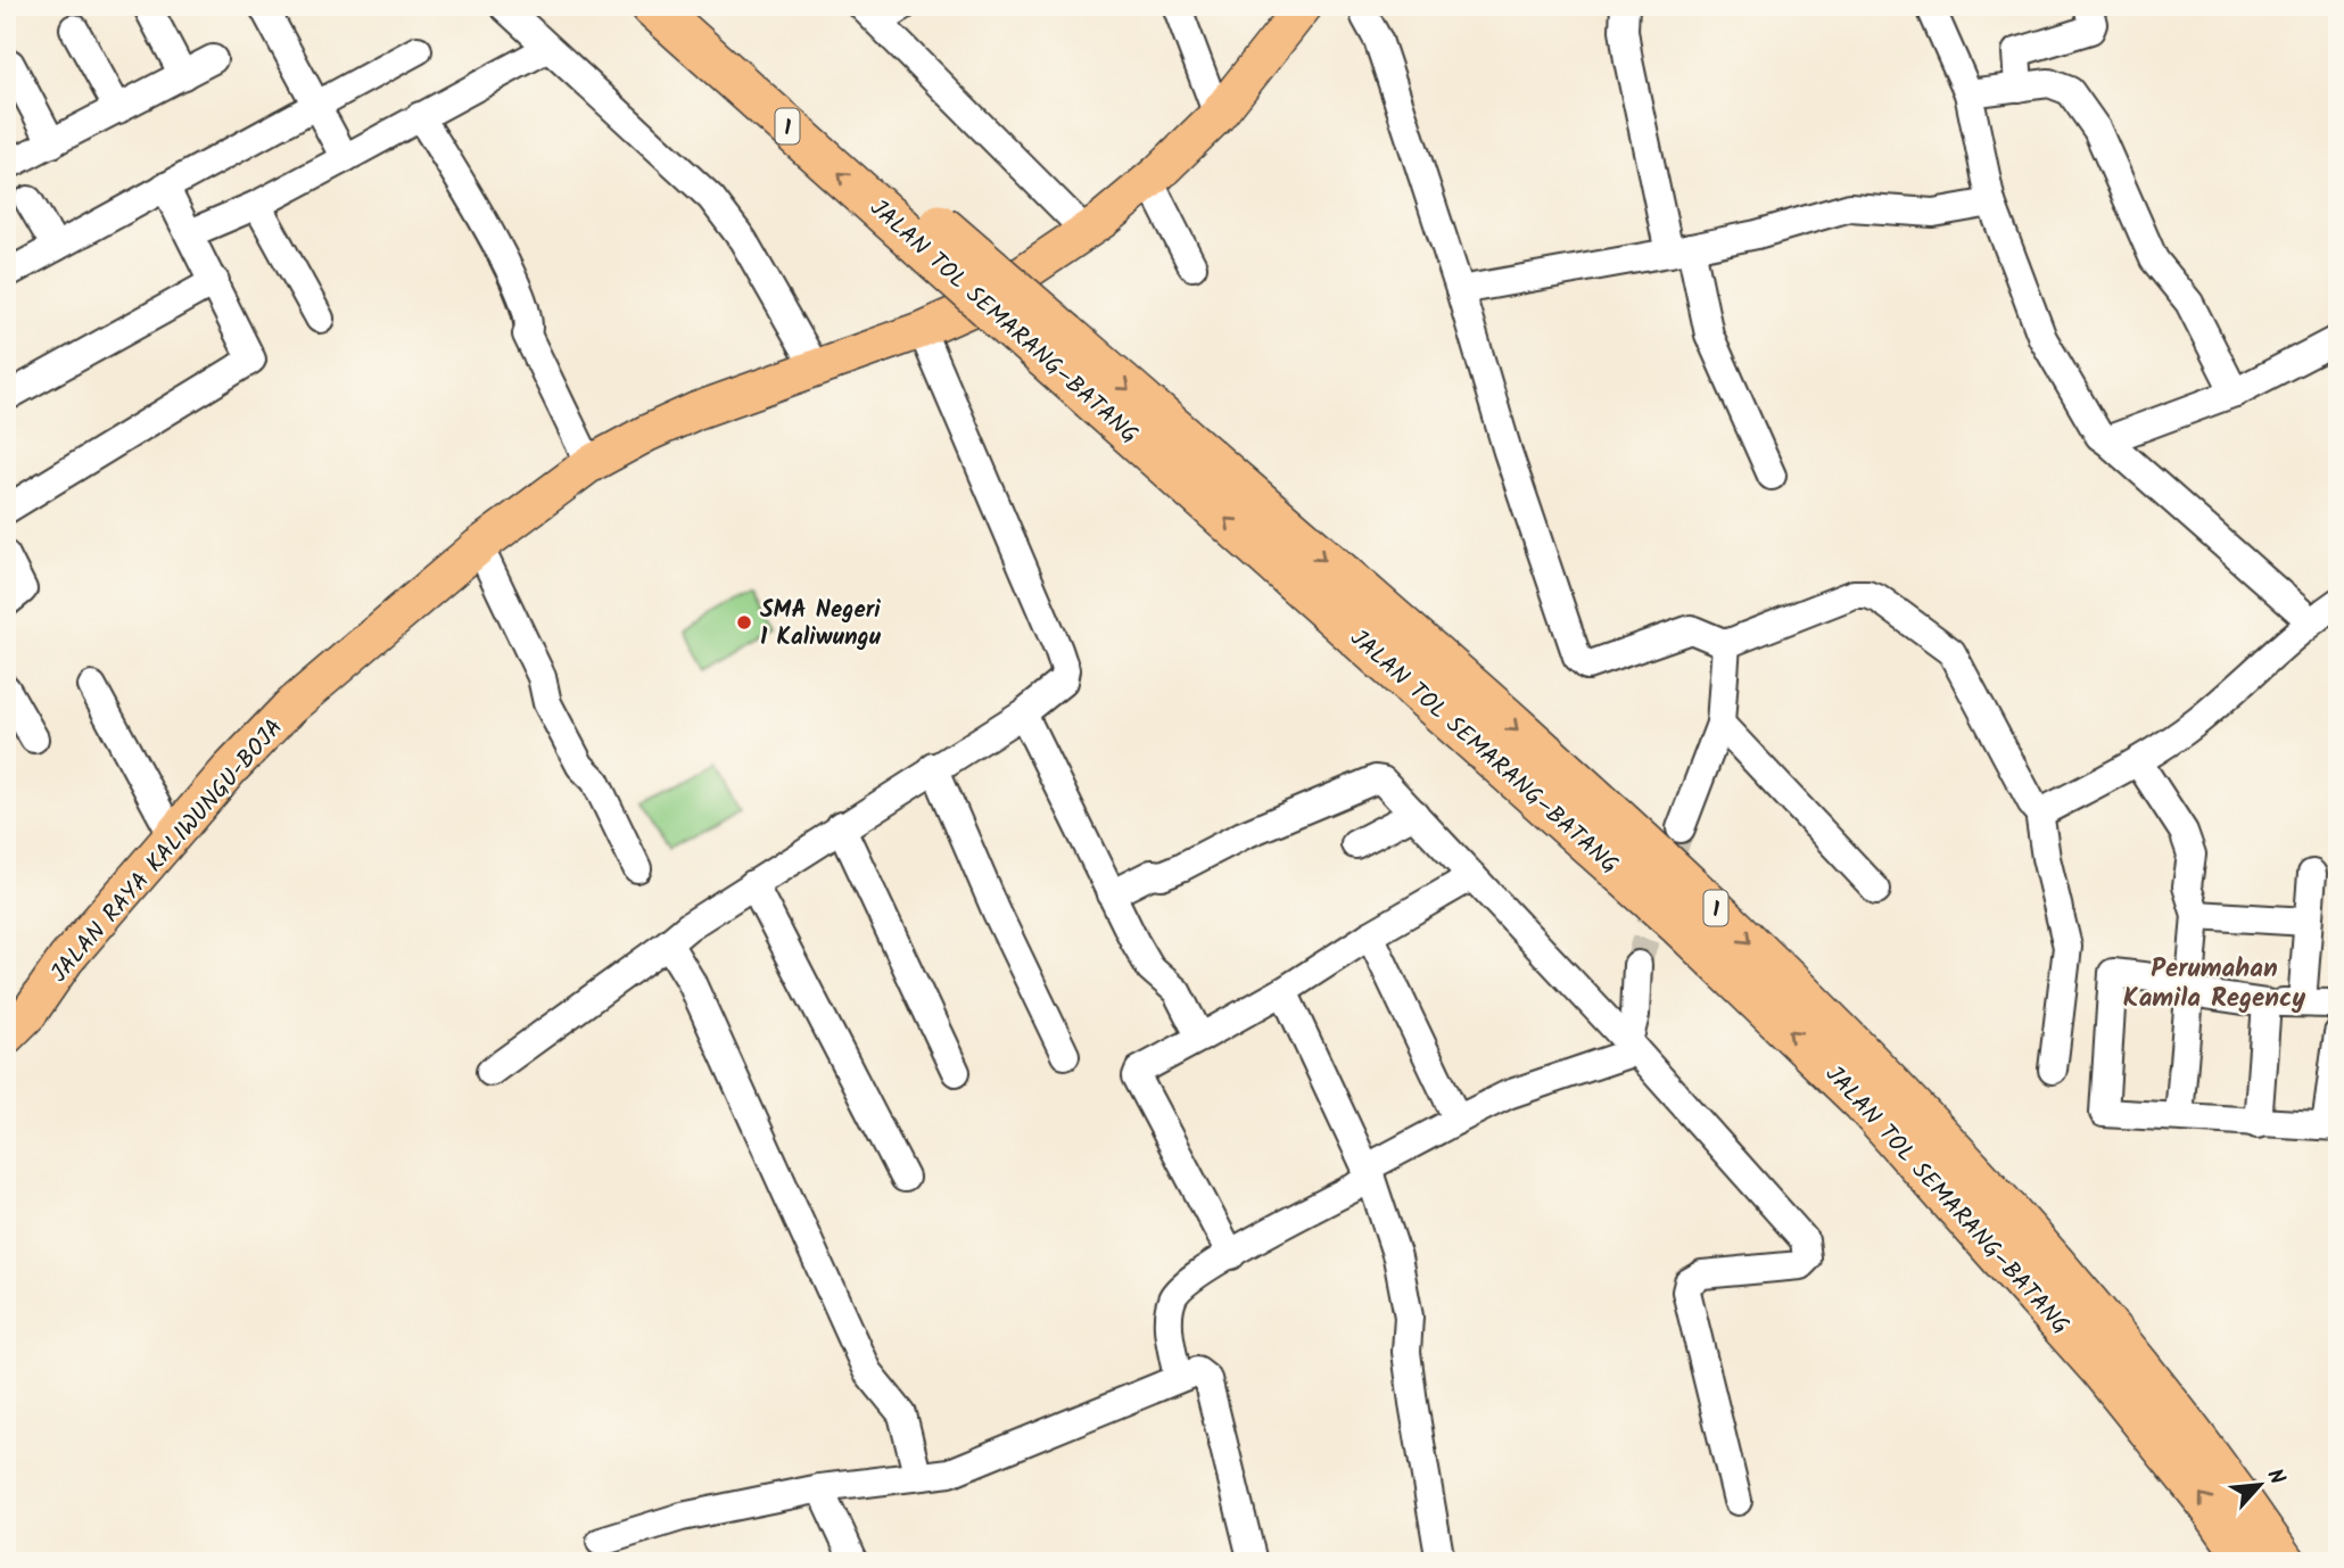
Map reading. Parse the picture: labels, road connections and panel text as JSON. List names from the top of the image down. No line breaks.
{"streets":{"highway":["1","JALAN TOL SEMARANG–BATANG"],"main road":["JALAN RAYA KALIWUNGU-BOJA"]},"districts":["Perumahan Kamila Regency"],"places":["SMA Negeri 1 Kaliwungu"],"north":"top right"}
